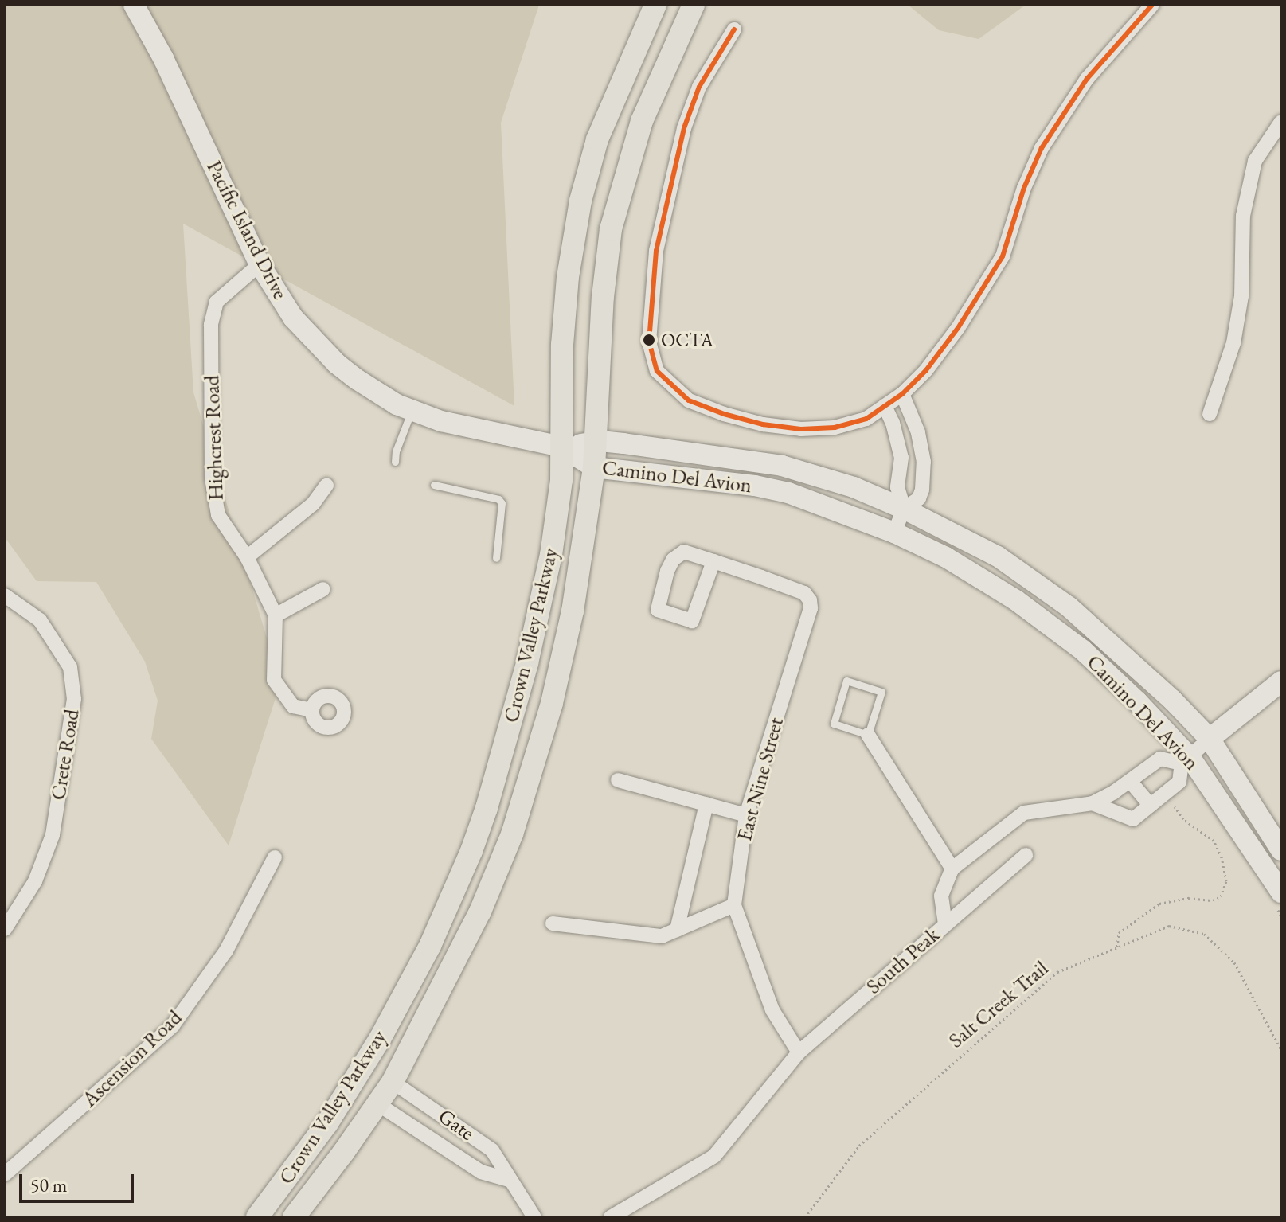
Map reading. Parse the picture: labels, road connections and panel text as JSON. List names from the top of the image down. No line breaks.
{"streets":{"main road":["Pacific Island Drive","Camino Del Avion","Crown Valley Parkway"],"street":["Highcrest Road","Crete Road","East Nine Street","South Peak","Ascension Road","Gate"],"path":["Salt Creek Trail"]},"crossings":[["Pacific Island Drive","Highcrest Road"],["Pacific Island Drive","Camino Del Avion"],["Pacific Island Drive","Crown Valley Parkway"],["Camino Del Avion","Crown Valley Parkway"],["Crown Valley Parkway","Gate"],["East Nine Street","South Peak"]],"places":["OCTA"],"scale_bar":"50 m"}
